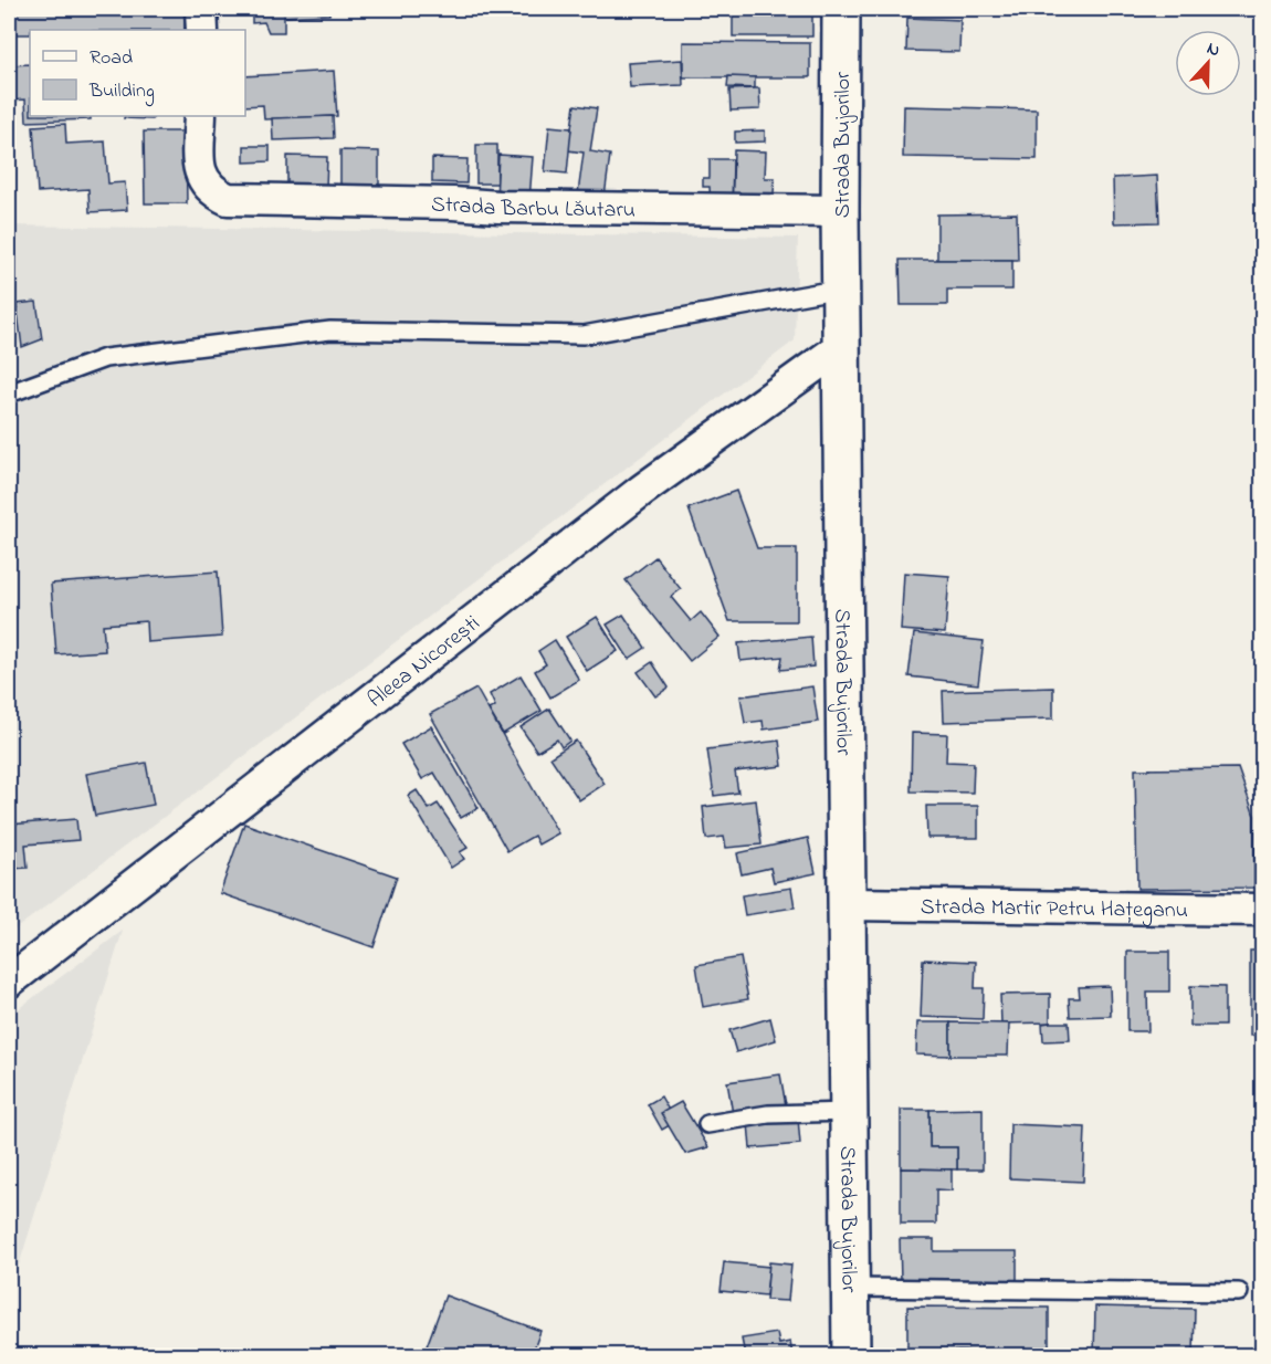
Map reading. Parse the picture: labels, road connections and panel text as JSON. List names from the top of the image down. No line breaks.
{"streets":{"main road":["Strada Bujorilor"],"street":["Strada Barbu Lăutaru","Aleea Nicorești","Strada Martir Petru Hațeganu"]},"crossings":[["Strada Bujorilor","Strada Barbu Lăutaru"],["Strada Bujorilor","Aleea Nicorești"],["Strada Bujorilor","Strada Martir Petru Hațeganu"]],"legend":["Road","Building"],"north":"top"}
